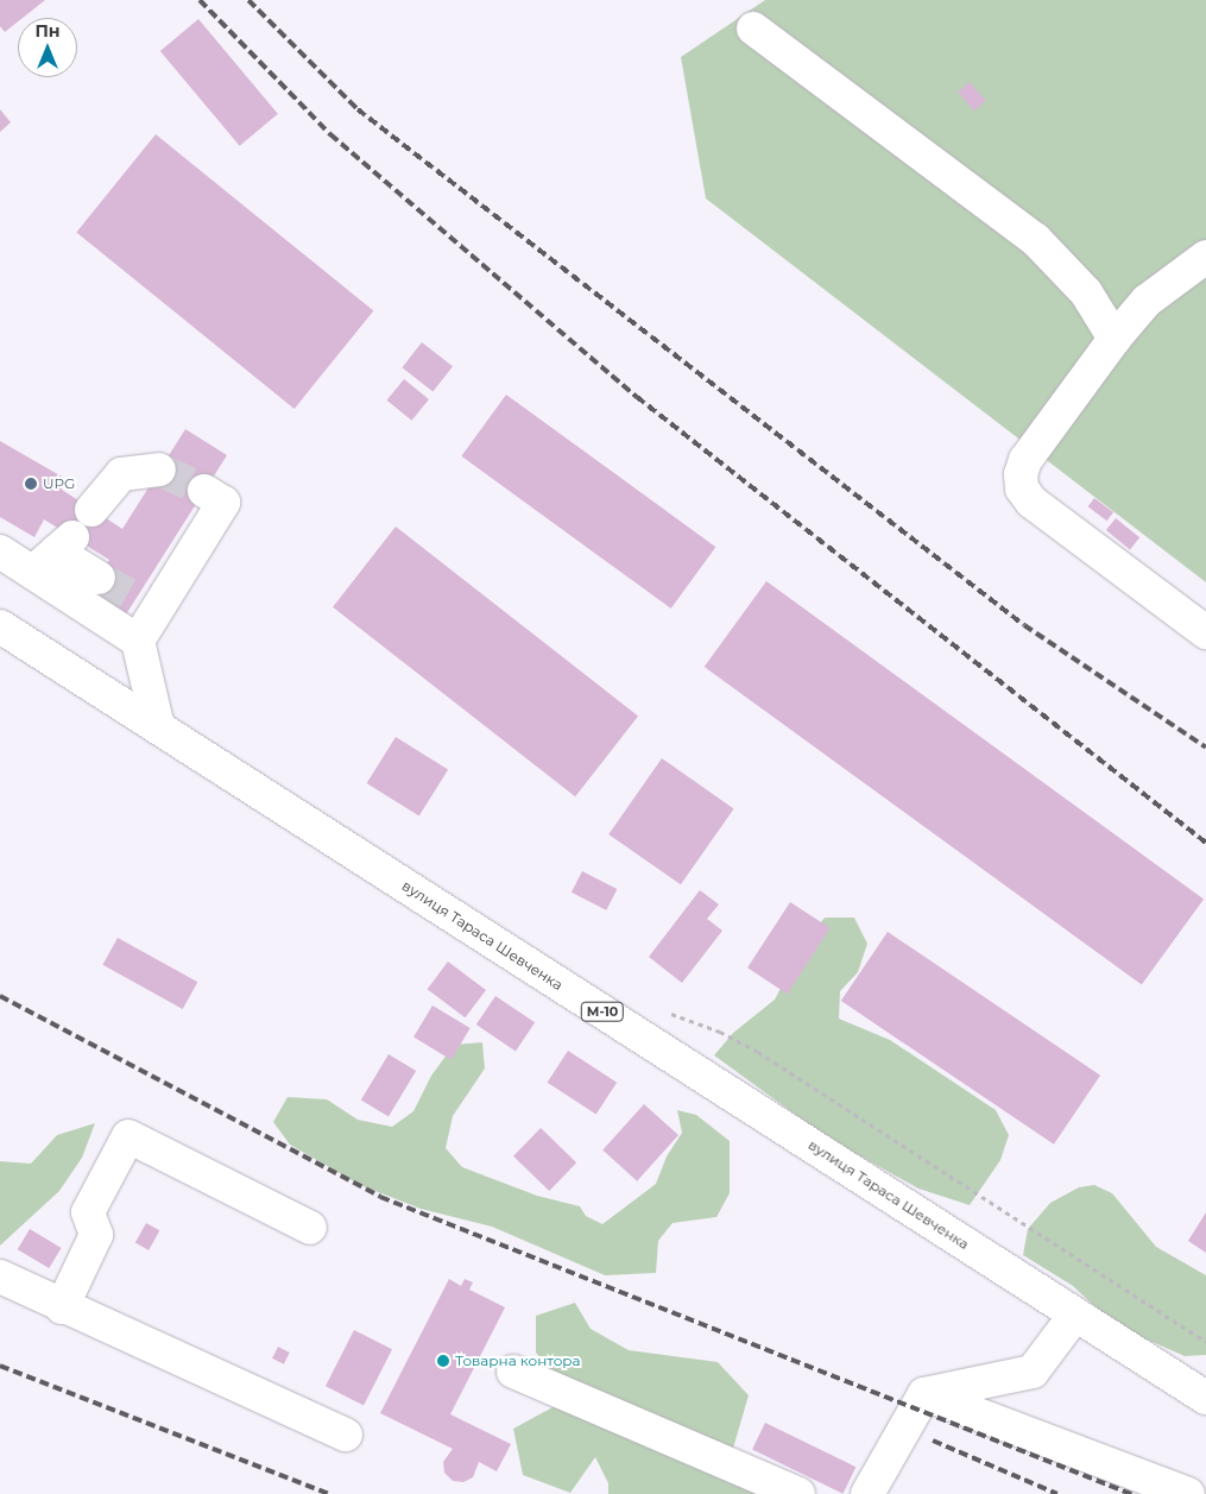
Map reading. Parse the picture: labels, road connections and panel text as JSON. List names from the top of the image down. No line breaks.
{"streets":{"main road":["вулиця Тараса Шевченка","М-10"]},"places":["UPG","Товарна контора"],"north":"top"}
